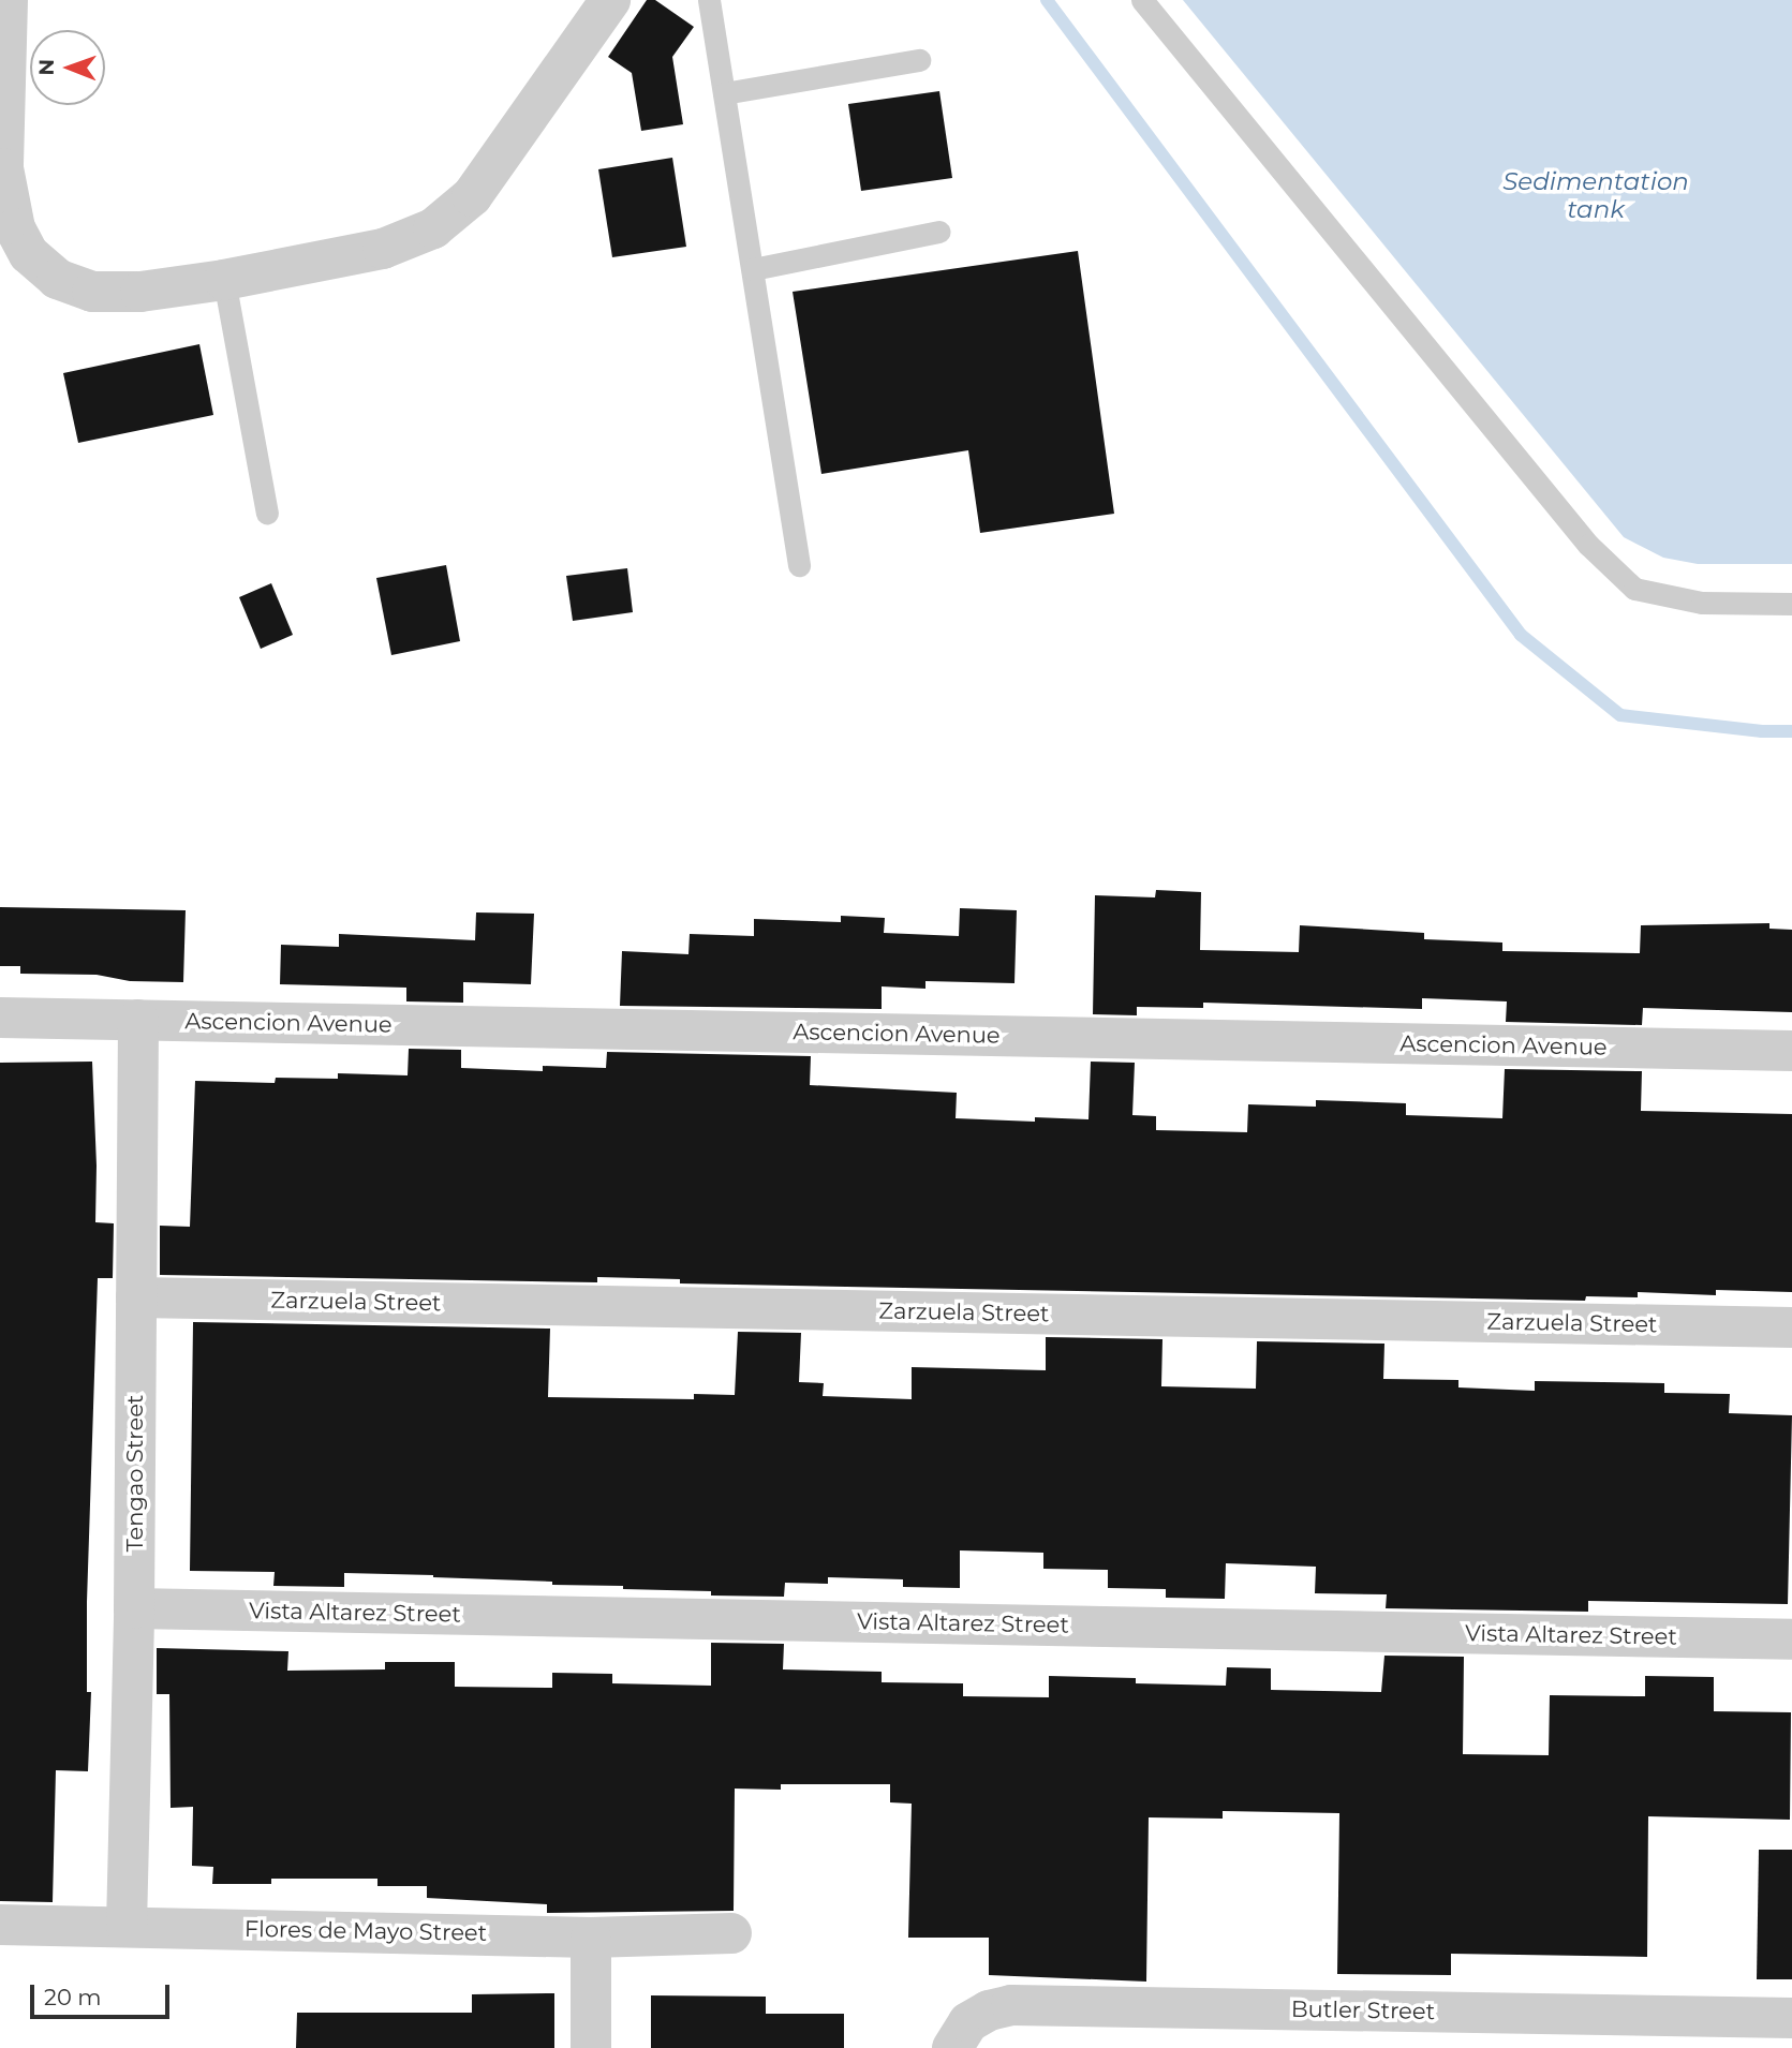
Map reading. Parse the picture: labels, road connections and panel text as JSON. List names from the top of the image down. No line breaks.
{"streets":{"street":["Ascencion Avenue","Zarzuela Street","Tengao Street","Vista Altarez Street","Flores de Mayo Street","Butler Street"]},"crossings":[["Ascencion Avenue","Tengao Street"],["Zarzuela Street","Tengao Street"],["Tengao Street","Vista Altarez Street"],["Tengao Street","Flores de Mayo Street"]],"water":["Sedimentation tank"],"scale_bar":"20 m","north":"left"}
